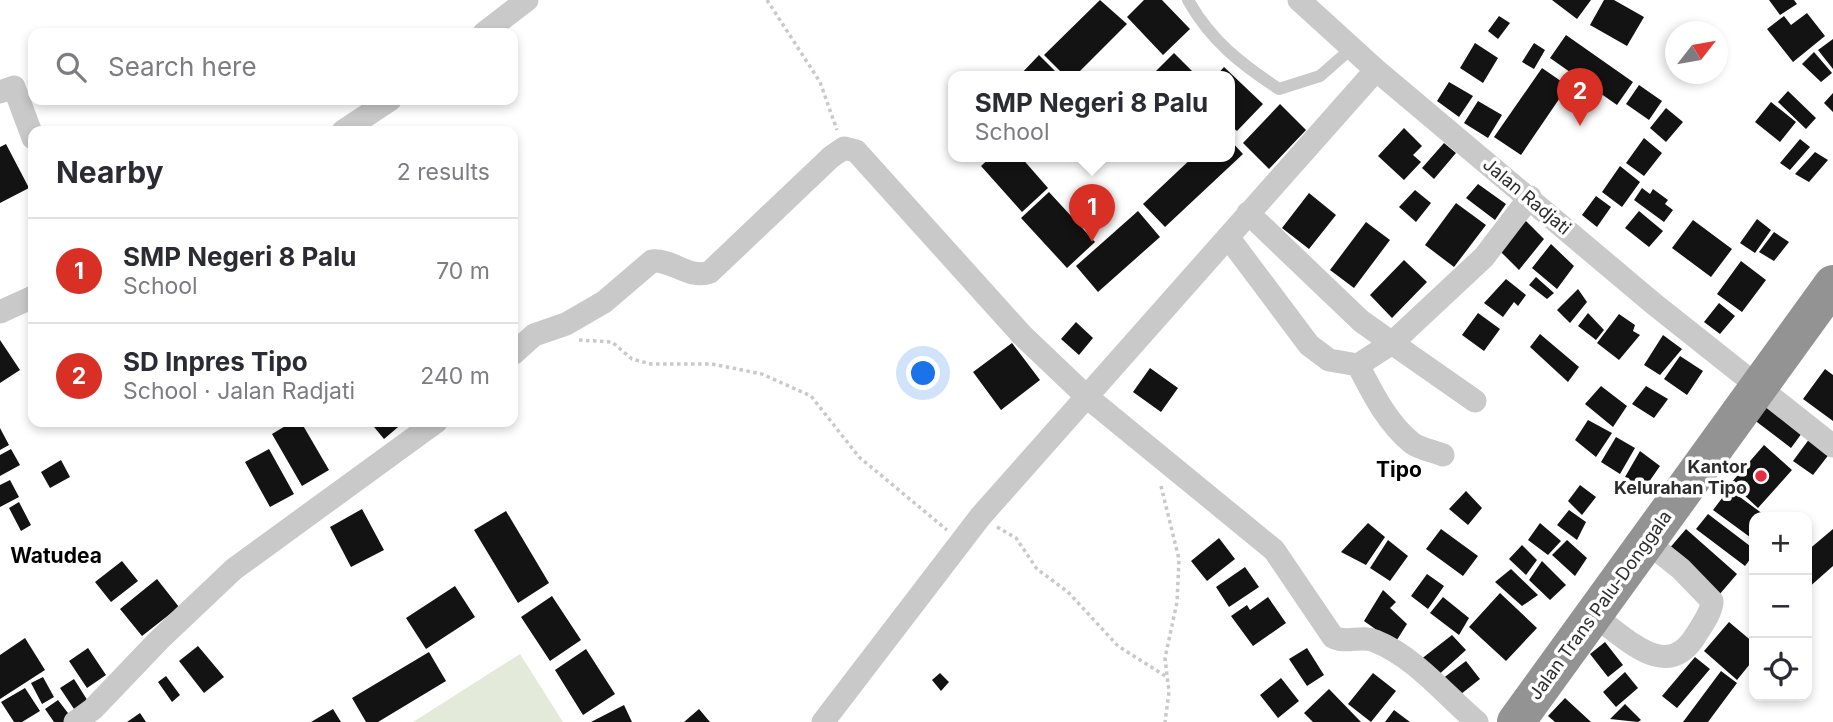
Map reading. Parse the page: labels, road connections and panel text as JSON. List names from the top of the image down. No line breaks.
{"streets":{"highway":["Jalan Trans Palu-Donggala"],"street":["Jalan Radjati"]},"crossings":[["Jalan Radjati","Jalan Trans Palu-Donggala"]],"districts":["Tipo","Watudea"],"places":["Kantor Kelurahan Tipo"],"north":"top right","page":{"search":"Search here","pins":["2","1"],"popup":["SMP Negeri 8 Palu","School"],"heading":["Nearby","2 results"],"list":[{"mark":"1","name":"SMP Negeri 8 Palu","note":"School","value":"70 m"},{"mark":"2","name":"SD Inpres Tipo","note":"School · Jalan Radjati","value":"240 m"}],"map_buttons":["+","−"]}}
